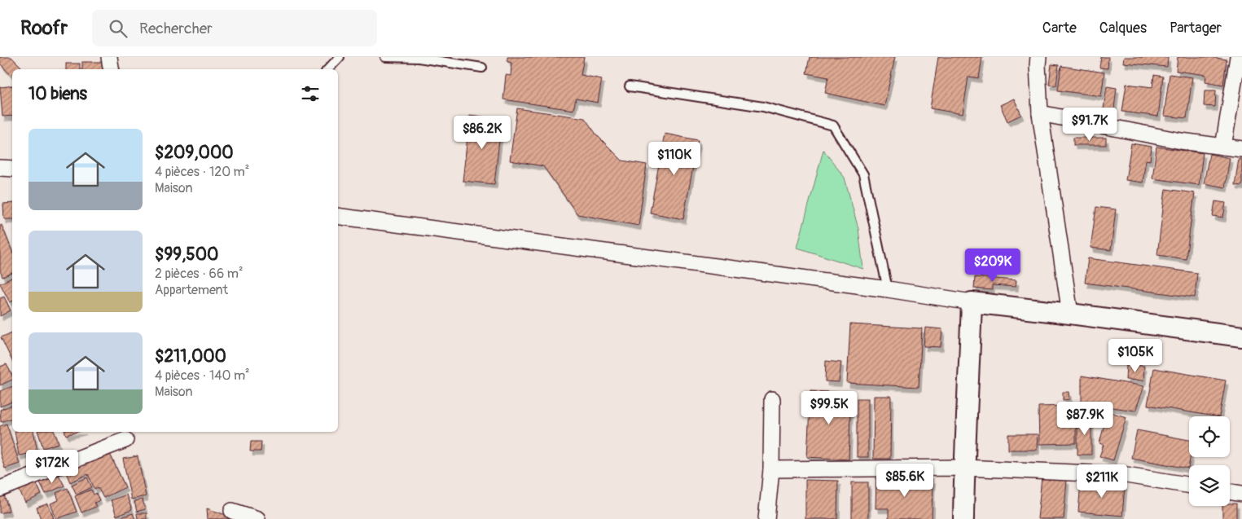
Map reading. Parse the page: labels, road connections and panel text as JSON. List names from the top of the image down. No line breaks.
{"page":{"header":"Roofr","search":"Rechercher","nav":["Carte","Calques","Partager"],"heading":"10 biens","price":["$91.7K","$86.2K","$110K","$209K","$105K","$99.5K","$87.9K","$172K","$85.6K","$211K"],"list":[{"name":"$209,000","note":"4 pièces · 120 m² · Maison"},{"name":"$99,500","note":"2 pièces · 66 m² · Appartement"},{"name":"$211,000","note":"4 pièces · 140 m² · Maison"}]}}
